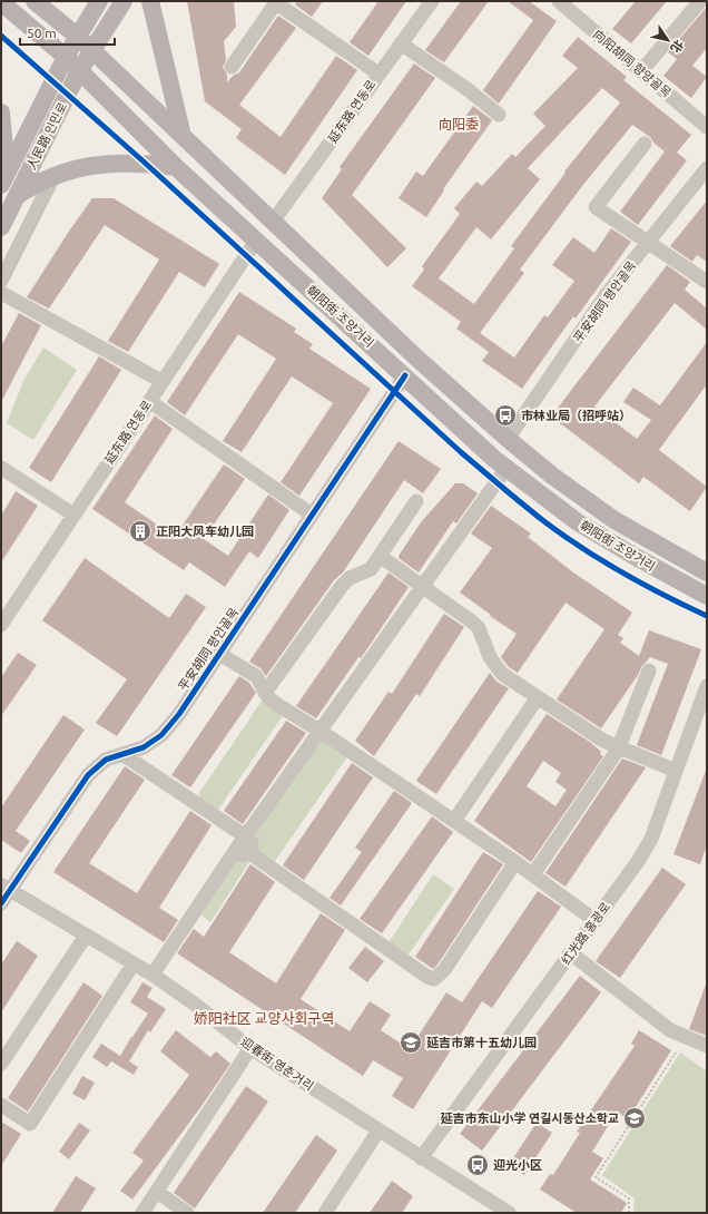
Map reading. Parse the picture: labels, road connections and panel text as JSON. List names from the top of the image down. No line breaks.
{"streets":{"main road":["人民路 인민로","朝阳街 조양거리"],"street":["向阳胡同 향양골목","延东路 연동로","平安胡同 평안골목","红光路 홍광로","迎春街 영춘거리"]},"crossings":[["延东路 연동로","朝阳街 조양거리"],["人民路 인민로","朝阳街 조양거리"],["平安胡同 평안골목","朝阳街 조양거리"],["平安胡同 평안골목","迎春街 영춘거리"],["红光路 홍광로","迎春街 영춘거리"]],"districts":["向阳委","娇阳社区 교양사회구역"],"places":{"bus stop":["市林业局（招呼站）","迎光小区"],"building":["正阳大风车幼儿园"],"school or university":["延吉市第十五幼儿园","延吉市东山小学 연길시동산소학교"]},"scale_bar":"50 m","north":"bottom right"}
